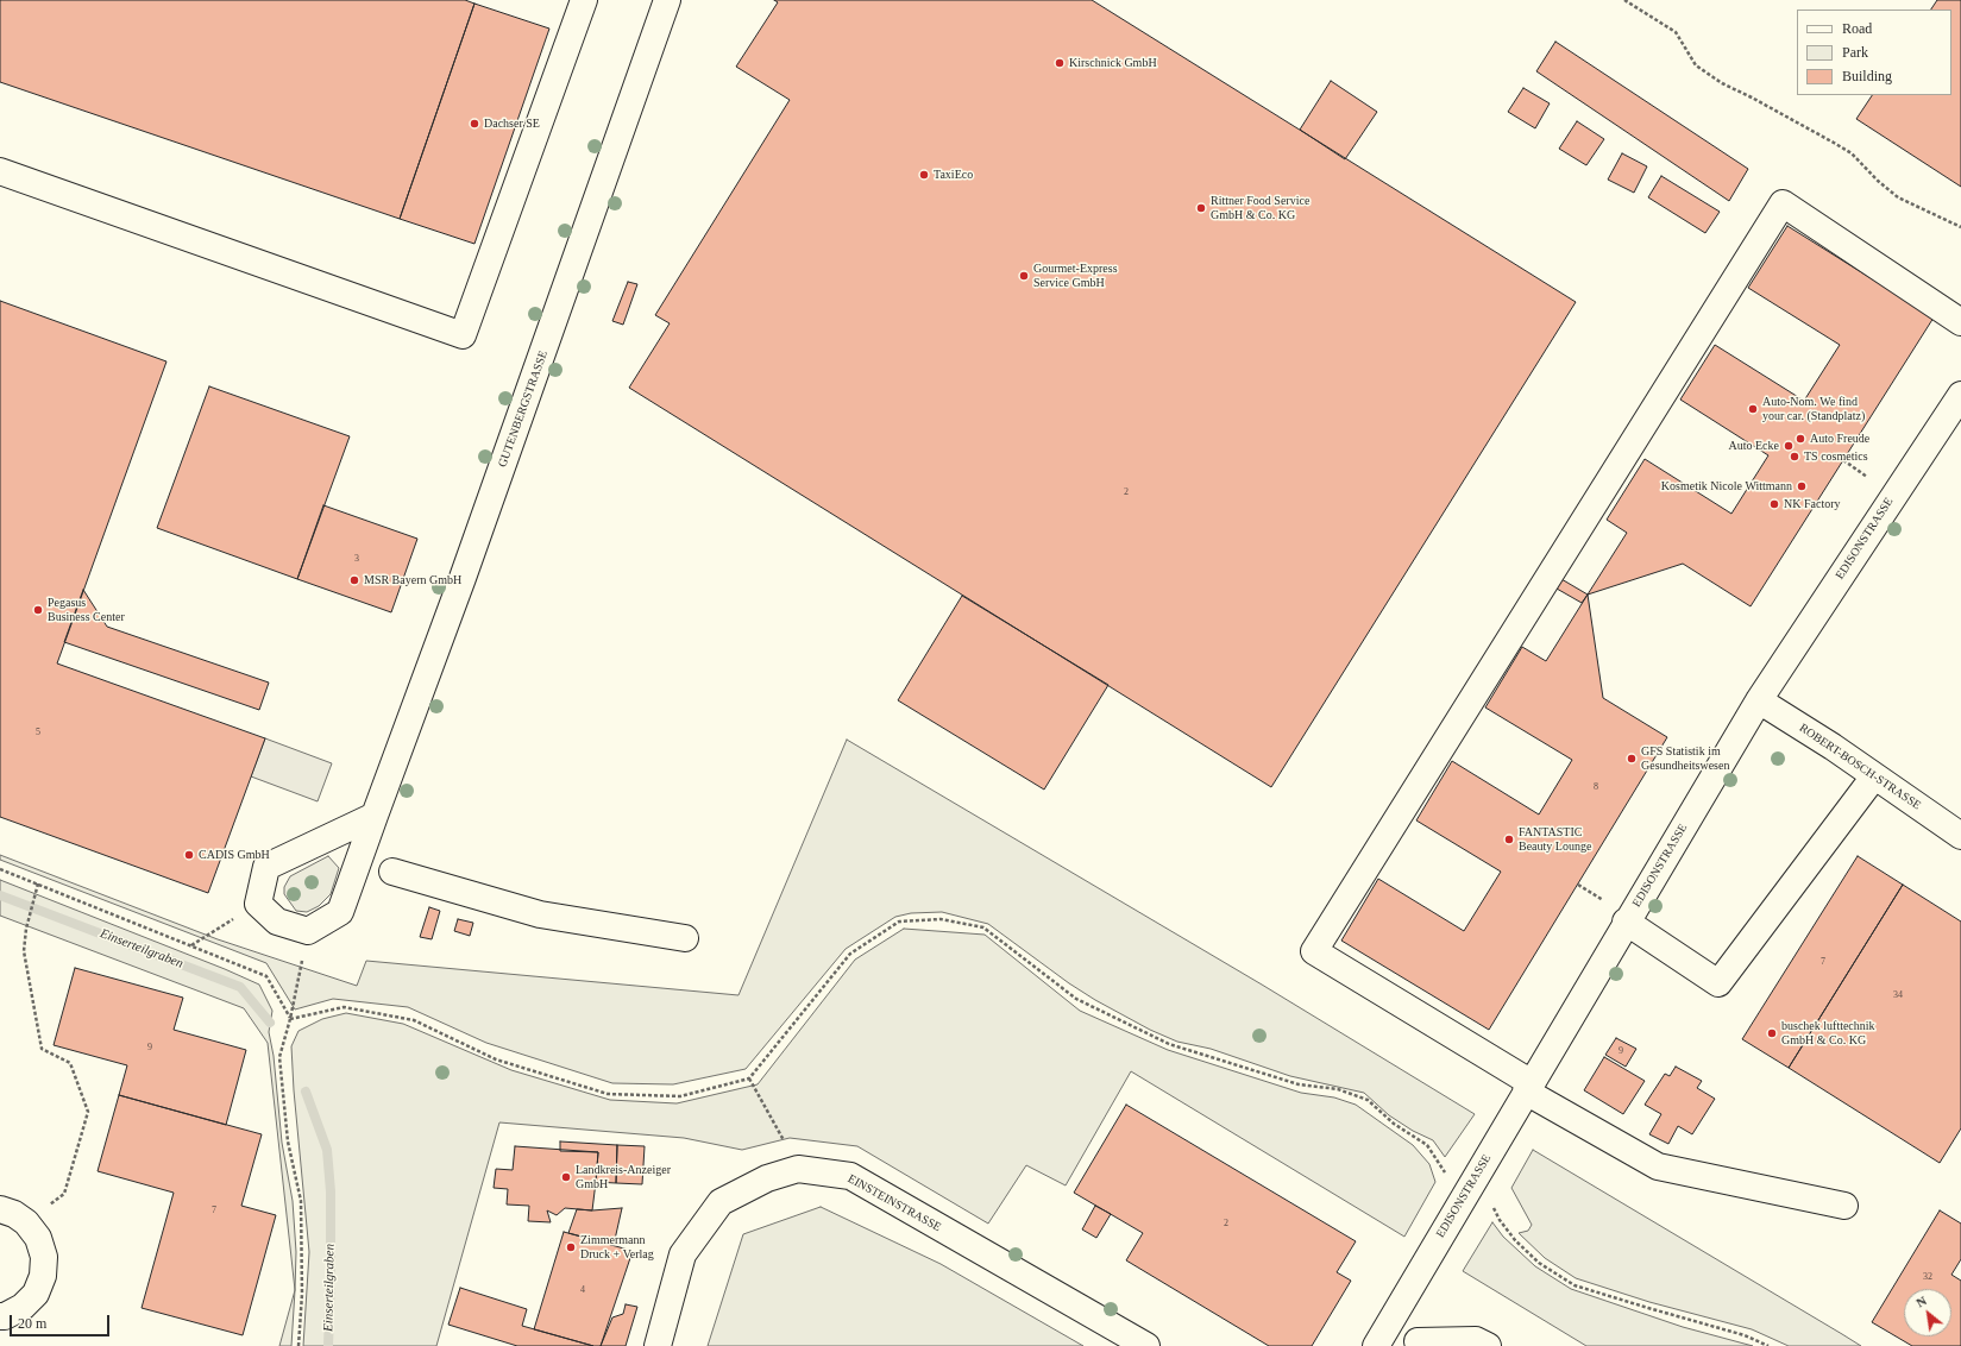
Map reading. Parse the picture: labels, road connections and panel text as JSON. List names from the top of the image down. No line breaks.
{"streets":{"street":["GUTENBERGSTRASSE","EDISONSTRASSE","ROBERT-BOSCH-STRASSE","EINSTEINSTRASSE"]},"crossings":[["EDISONSTRASSE","ROBERT-BOSCH-STRASSE"]],"water":["Einserteilgraben"],"places":["Kirschnick GmbH","Dachser SE","TaxiEco","Rittner Food Service GmbH & Co. KG","Gourmet-Express Service GmbH","Auto-Nom. We find your car. (Standplatz)","Auto Freude","Auto Ecke","TS cosmetics","Kosmetik Nicole Wittmann","NK Factory","MSR Bayern GmbH","Pegasus Business Center","GFS Statistik im Gesundheitswesen","FANTASTIC Beauty Lounge","CADIS GmbH","buschek lufttechnik GmbH & Co. KG","Landkreis-Anzeiger GmbH","Zimmermann Druck + Verlag"],"house_numbers":["2","3","5","8","7","34","9","9","7","2","32","4"],"legend":["Road","Park","Building"],"scale_bar":"20 m","north":"top left"}
